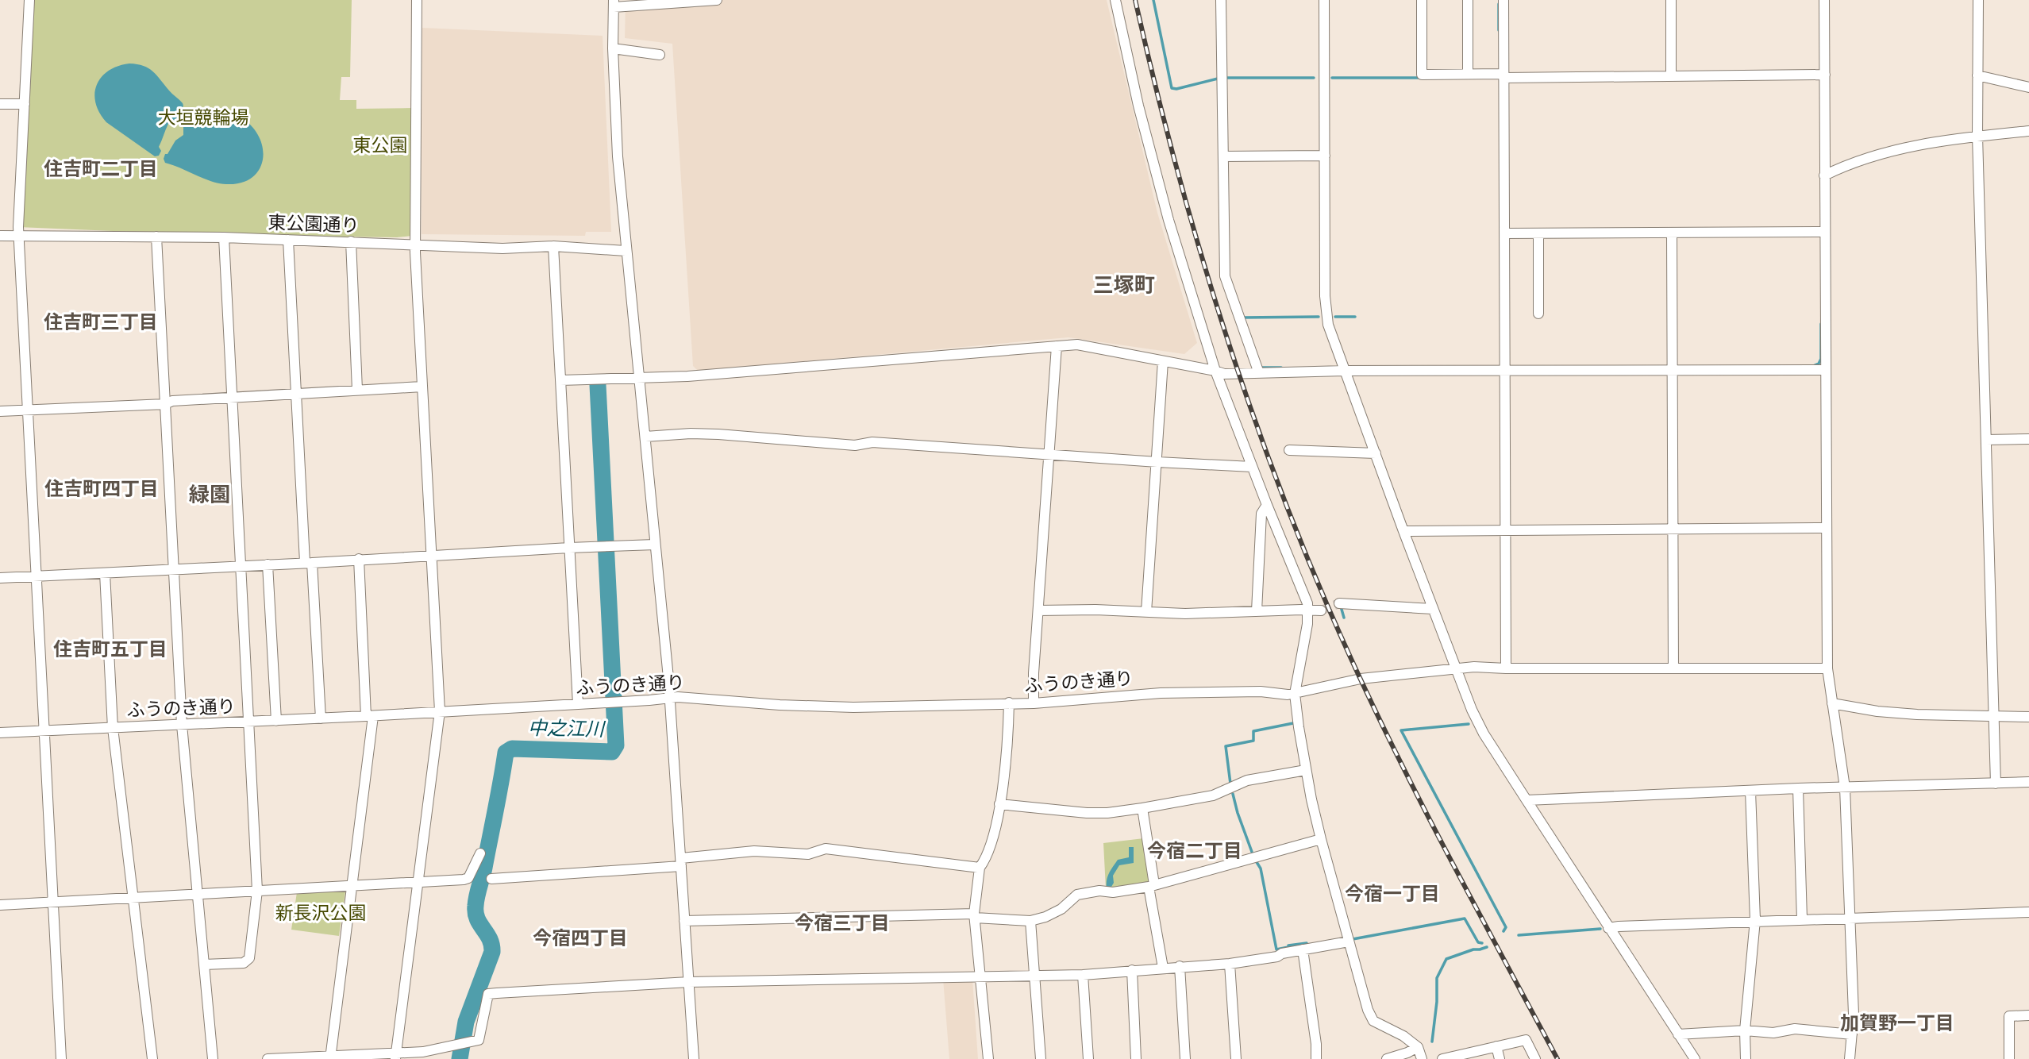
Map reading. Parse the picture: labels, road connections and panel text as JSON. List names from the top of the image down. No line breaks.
{"streets":{"street":["東公園通り","ふうのき通り"]},"districts":["住吉町二丁目","三塚町","住吉町三丁目","住吉町四丁目","緑園","住吉町五丁目","今宿二丁目","今宿一丁目","今宿三丁目","今宿四丁目","加賀野一丁目"],"water":["中之江川"],"parks":["大垣競輪場","東公園","新長沢公園"]}
